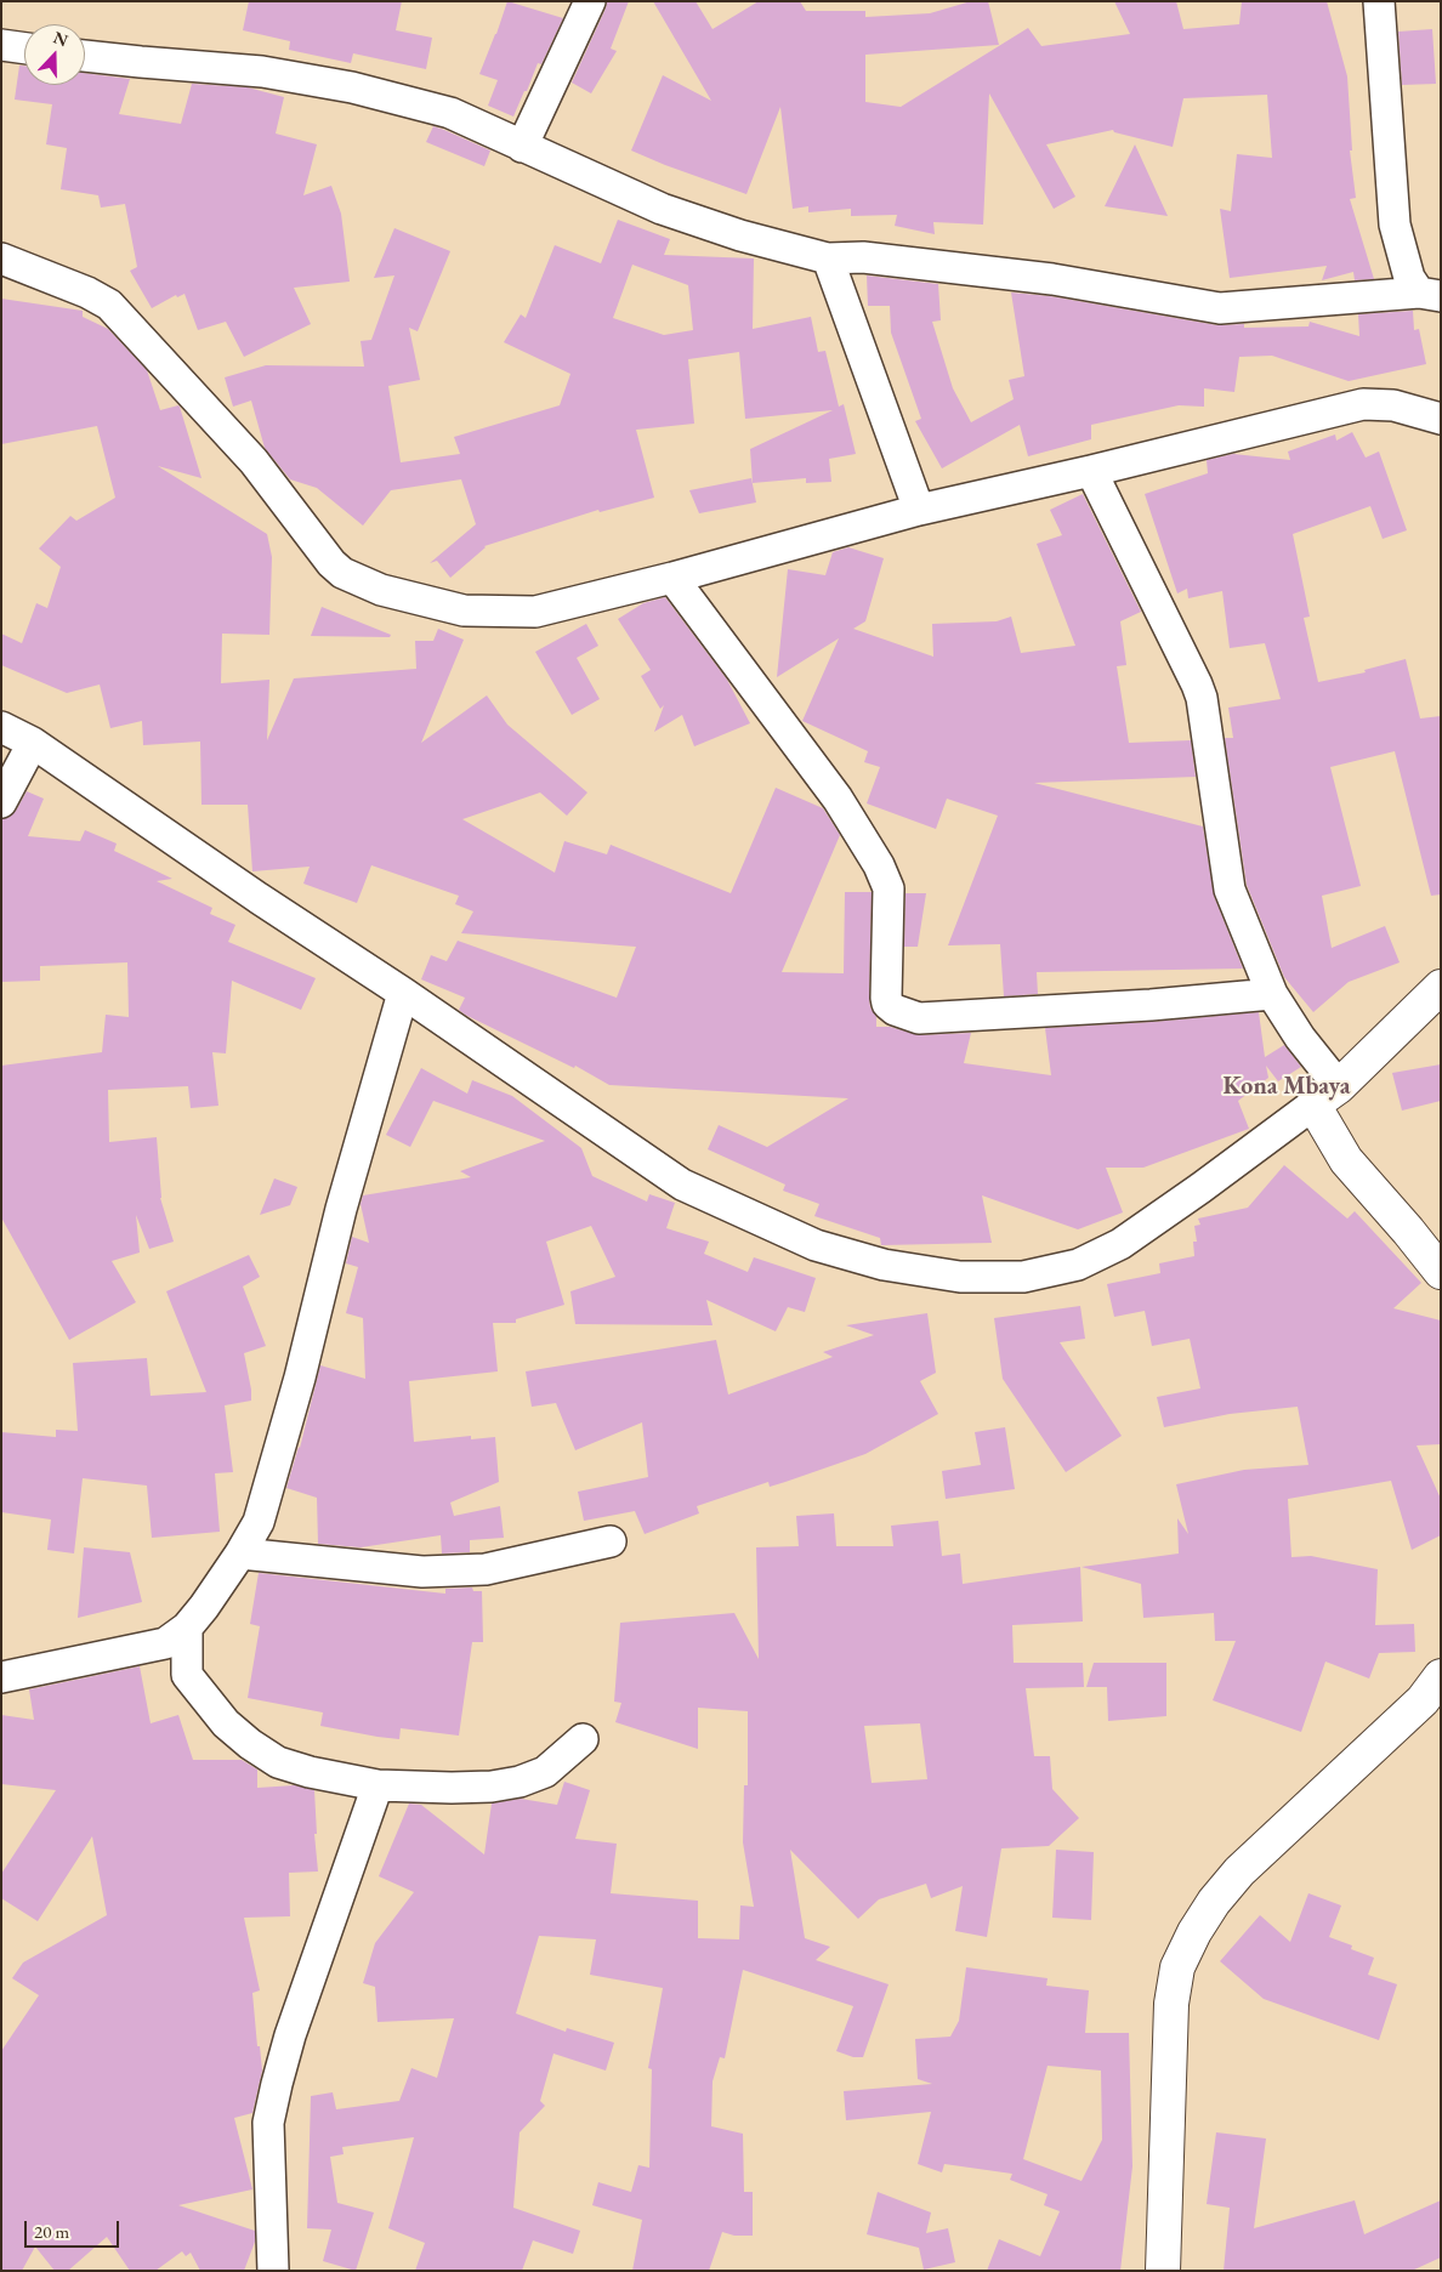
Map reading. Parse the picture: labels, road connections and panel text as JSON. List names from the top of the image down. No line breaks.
{"districts":["Kona Mbaya"],"scale_bar":"20 m","north":"top"}
